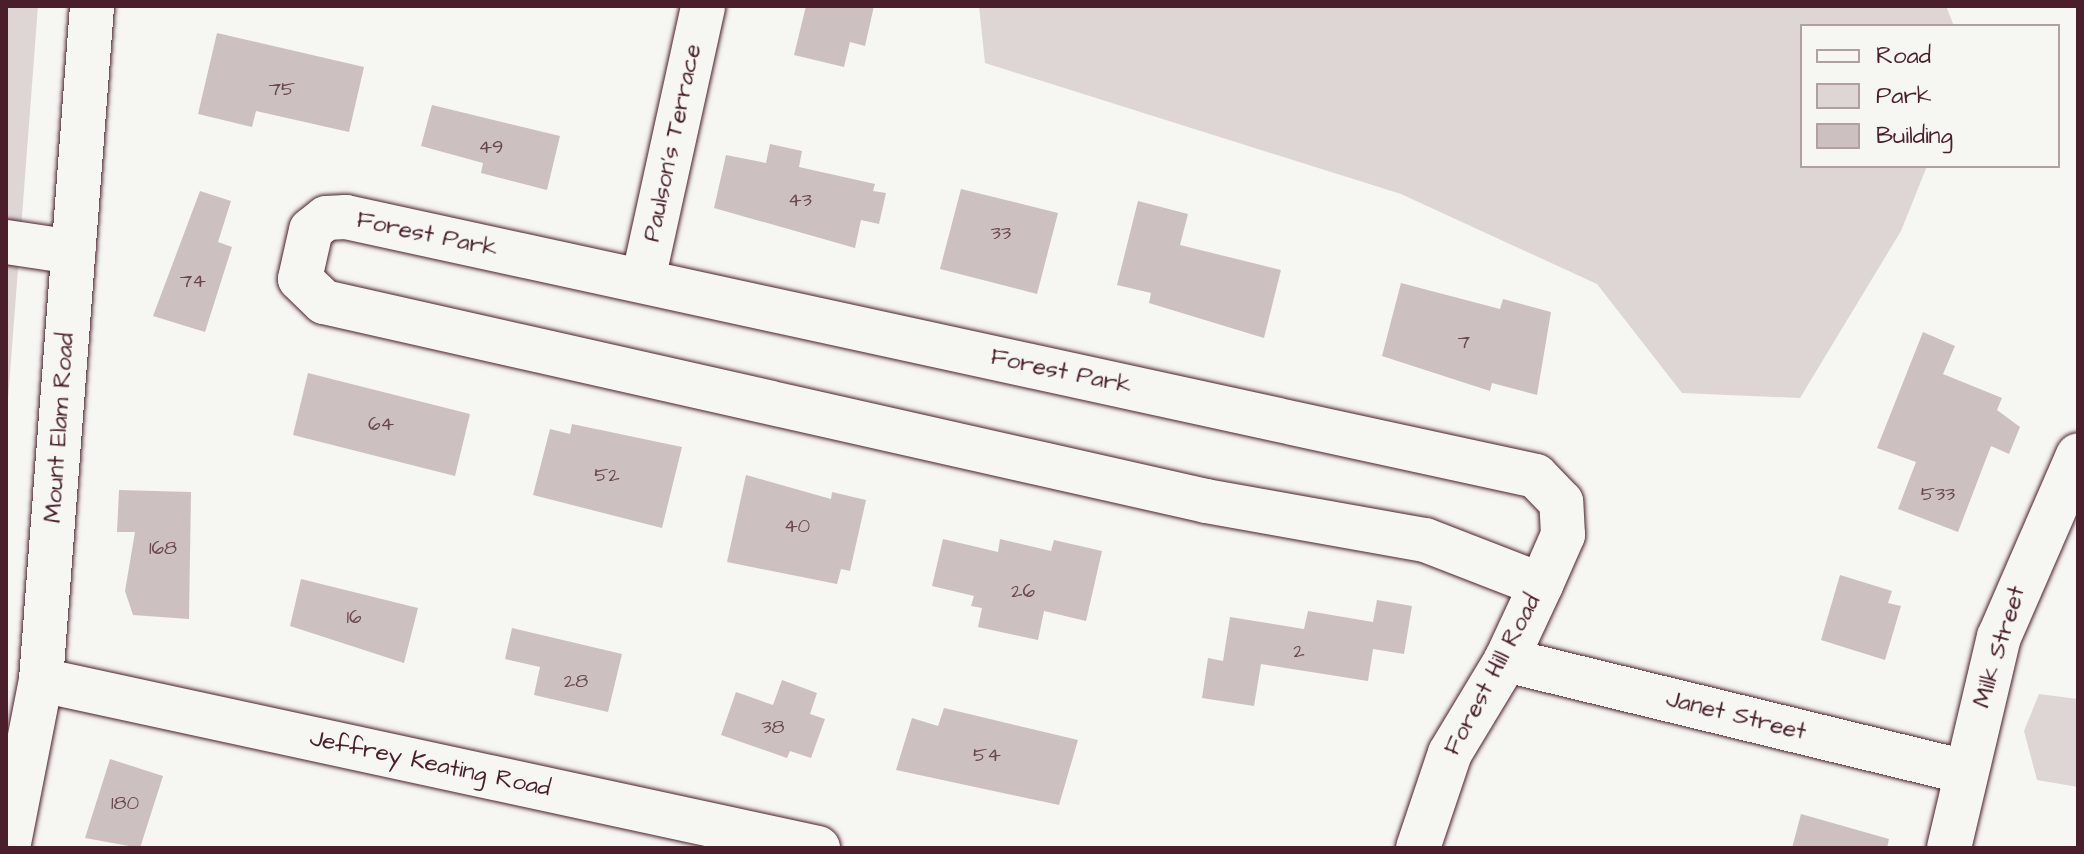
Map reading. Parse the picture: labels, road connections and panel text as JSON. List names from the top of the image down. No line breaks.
{"streets":{"street":["Paulson's Terrace","Forest Park","Mount Elam Road","Milk Street","Forest Hill Road","Janet Street","Jeffrey Keating Road"]},"crossings":[["Paulson's Terrace","Forest Park"],["Forest Park","Forest Hill Road"],["Mount Elam Road","Jeffrey Keating Road"],["Milk Street","Janet Street"],["Forest Hill Road","Janet Street"]],"house_numbers":["75","49","43","33","74","7","64","52","533","40","168","26","16","2","28","38","54","180"],"legend":["Road","Park","Building"]}
